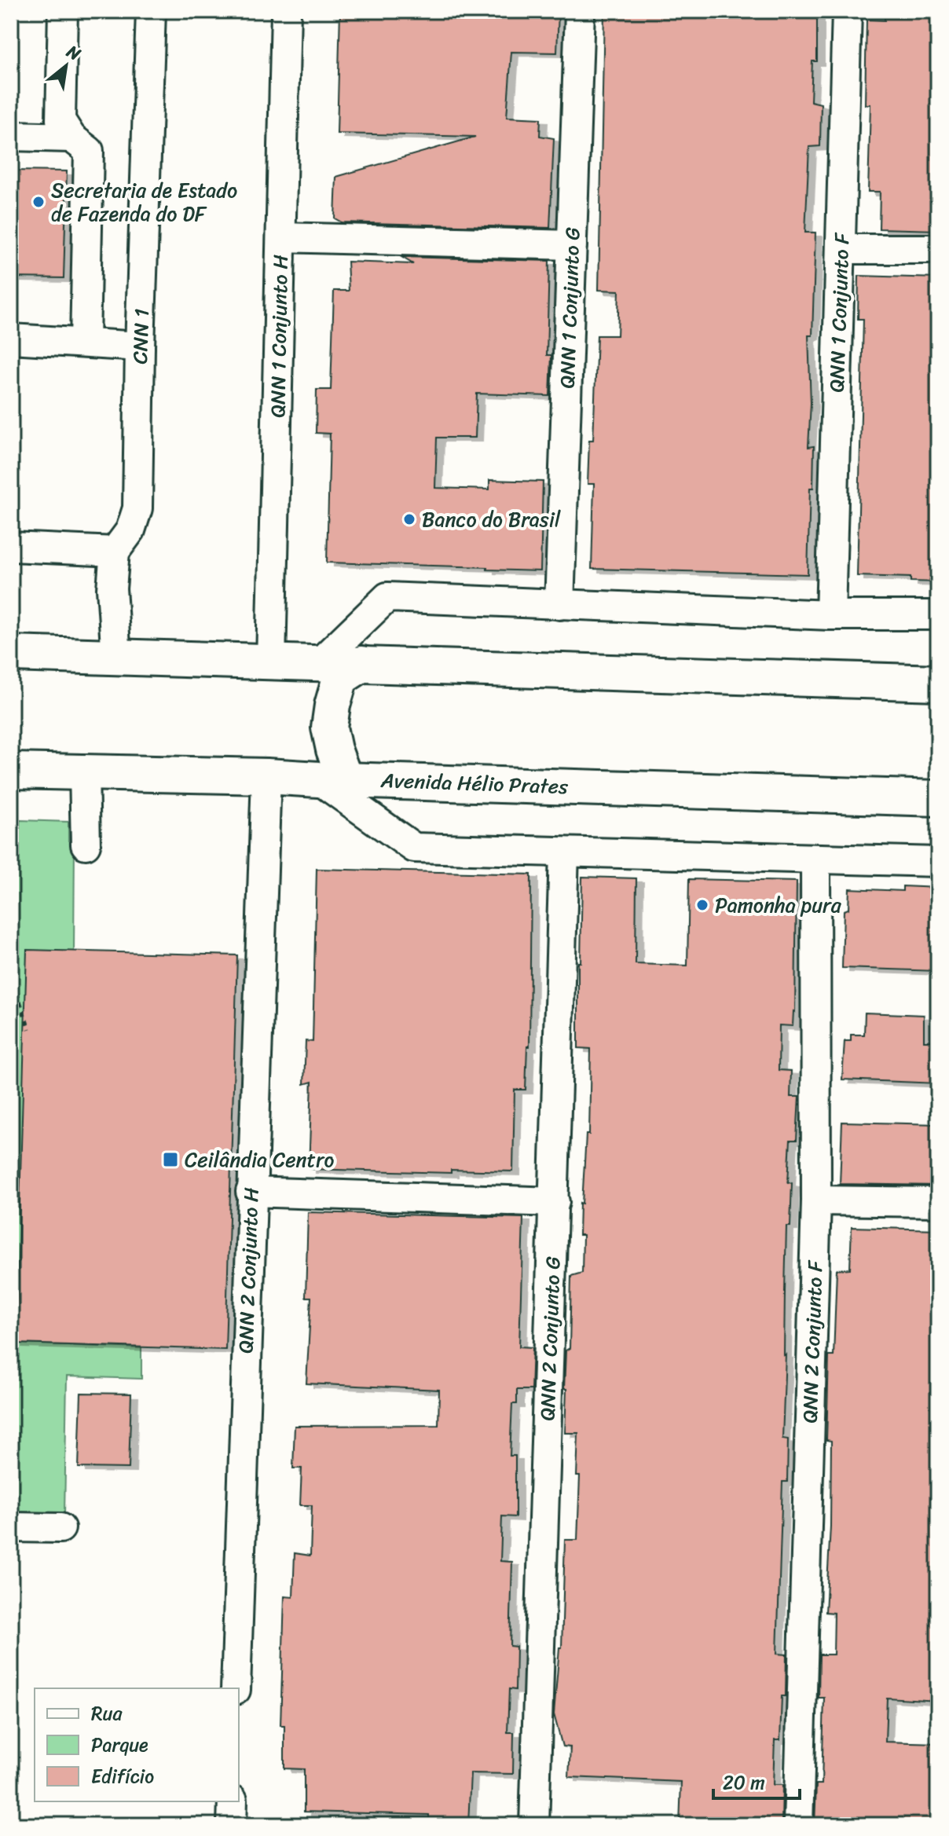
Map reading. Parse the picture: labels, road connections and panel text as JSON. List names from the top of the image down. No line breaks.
{"streets":{"main road":["Avenida Hélio Prates"],"street":["QNN 1 Conjunto G","QNN 1 Conjunto F","CNN 1","QNN 1 Conjunto H","QNN 2 Conjunto H","QNN 2 Conjunto G","QNN 2 Conjunto F"]},"crossings":[["Avenida Hélio Prates","QNN 2 Conjunto H"]],"places":{"other":["Secretaria de Estado de Fazenda do DF","Banco do Brasil","Pamonha pura"],"transit":["Ceilândia Centro"]},"legend":["Rua","Parque","Edifício"],"scale_bar":"20 m","north":"top right"}
